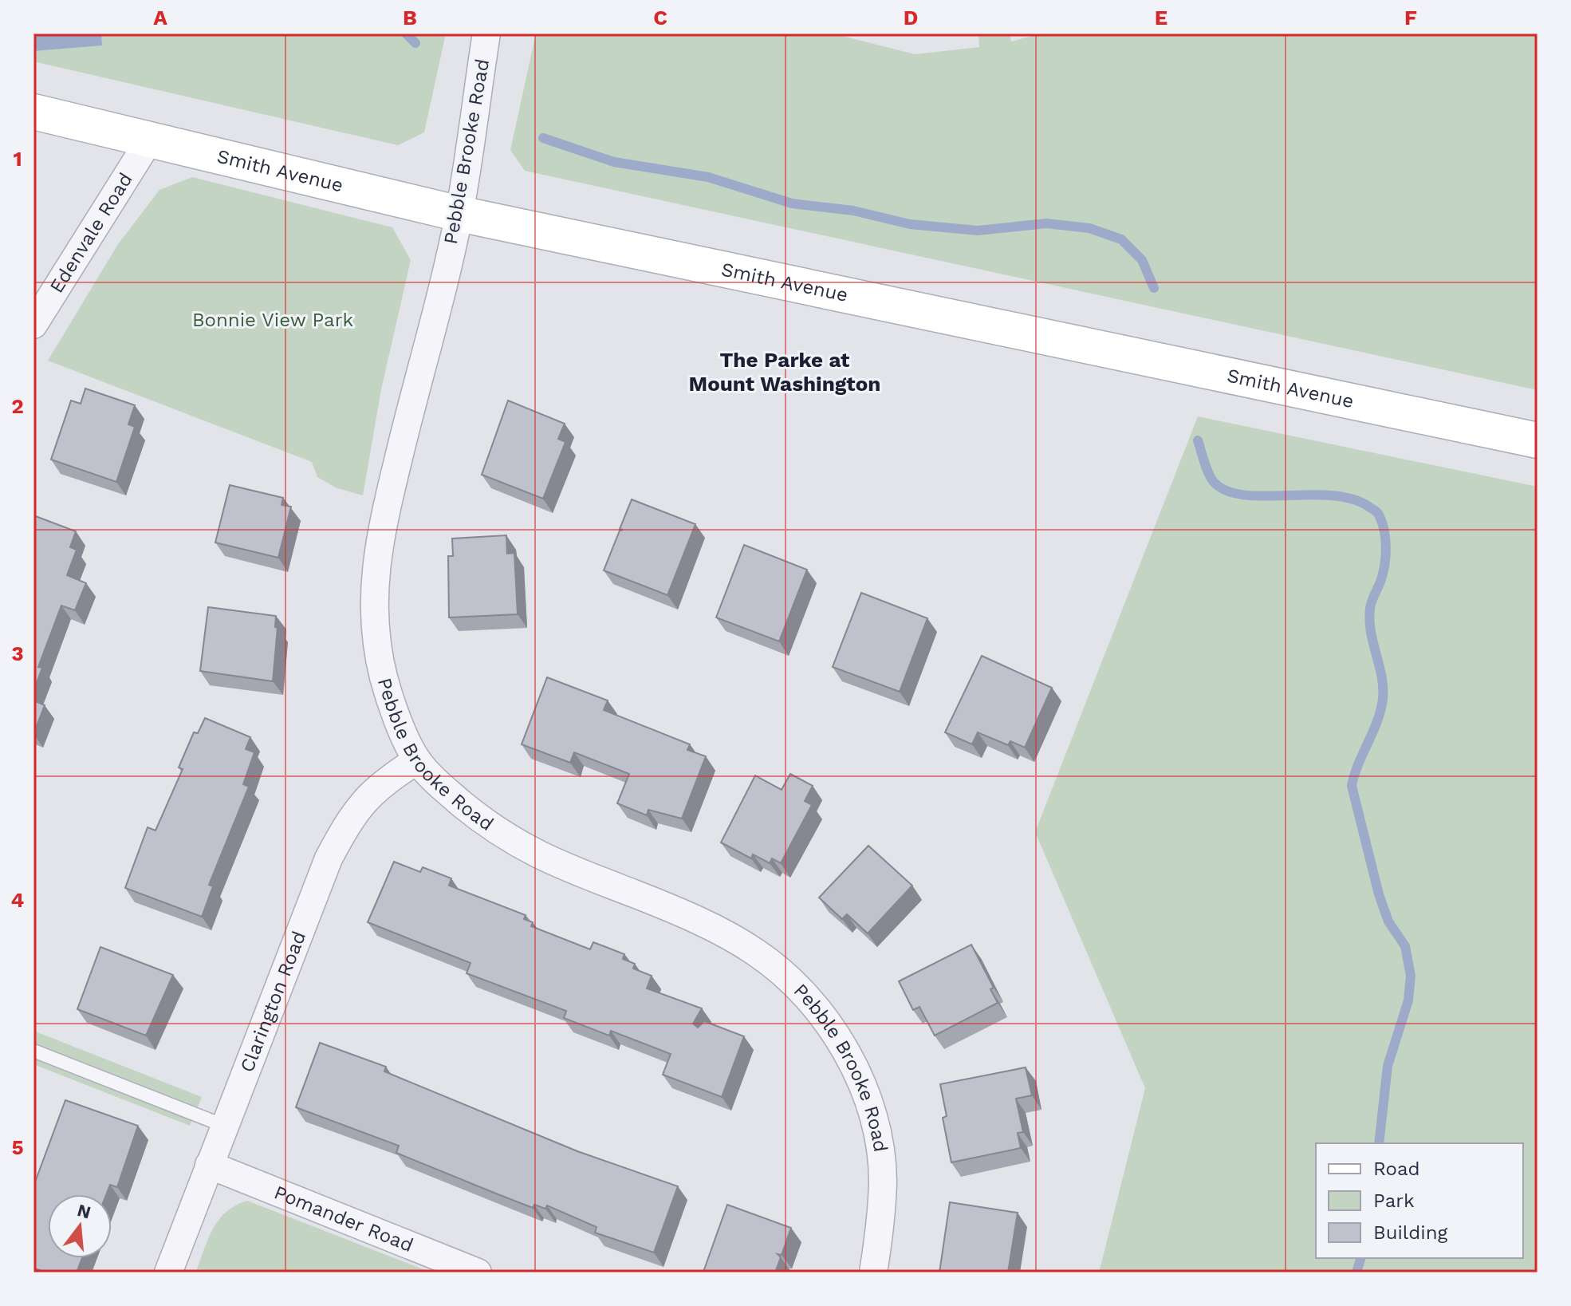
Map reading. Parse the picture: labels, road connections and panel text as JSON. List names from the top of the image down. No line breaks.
{"streets":{"main road":["Smith Avenue"],"street":["Pebble Brooke Road","Edenvale Road","Clarington Road","Pomander Road"]},"crossings":[["Pebble Brooke Road","Smith Avenue"],["Pebble Brooke Road","Clarington Road"],["Smith Avenue","Edenvale Road"],["Clarington Road","Pomander Road"]],"districts":["The Parke at Mount Washington"],"parks":["Bonnie View Park"],"legend":["Road","Park","Building"],"north":"top","grid":{"columns":["A","B","C","D","E","F"],"rows":["1","2","3","4","5"]}}
